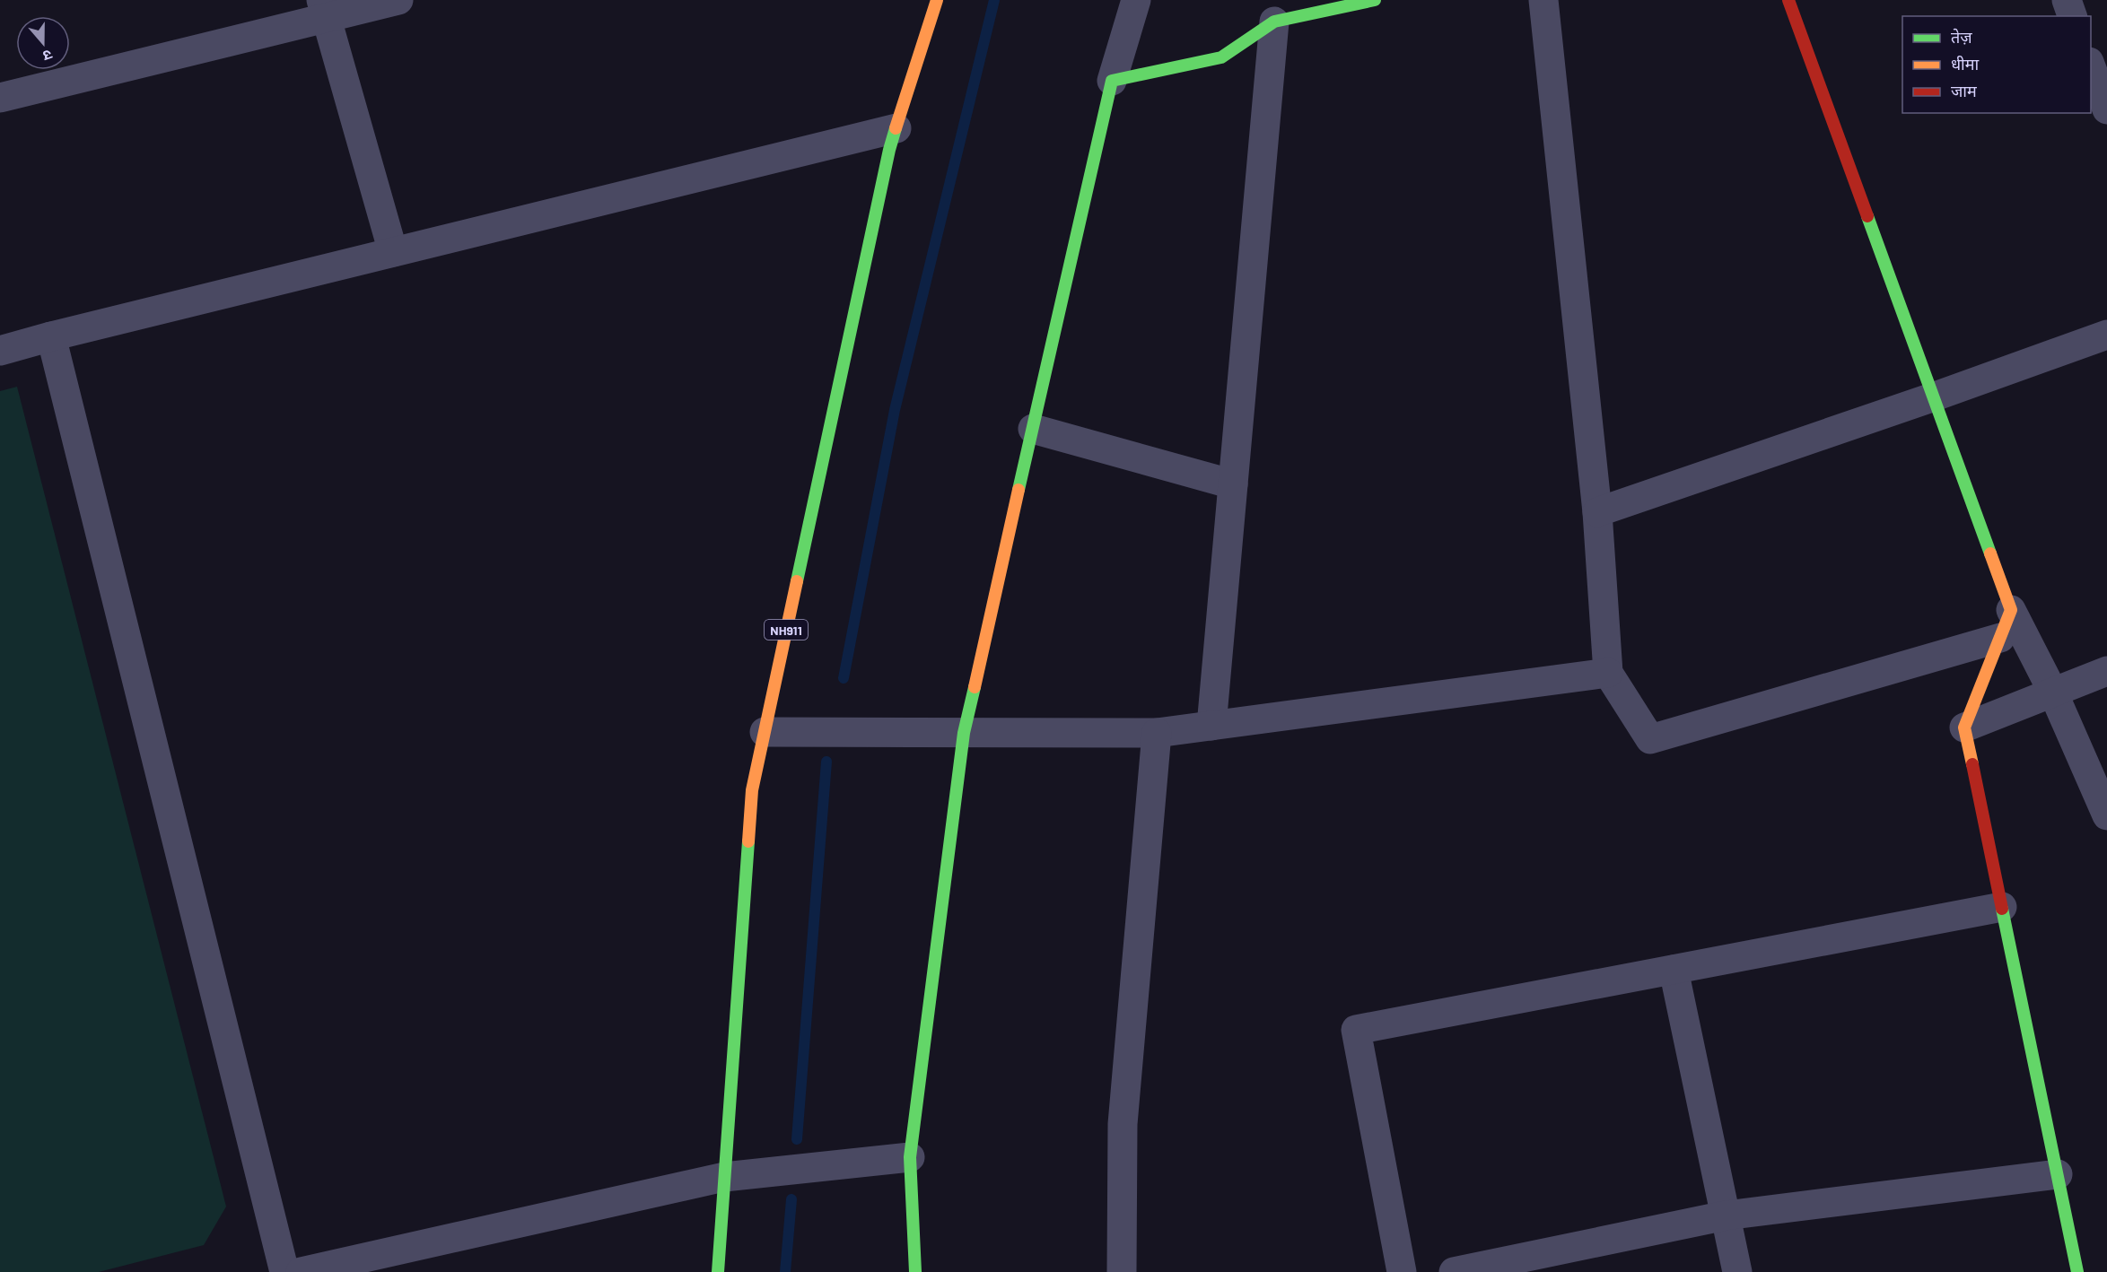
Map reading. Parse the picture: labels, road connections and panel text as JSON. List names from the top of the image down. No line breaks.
{"streets":{"main road":["NH911"]},"legend":["तेज़","धीमा","जाम"],"north":"bottom"}
